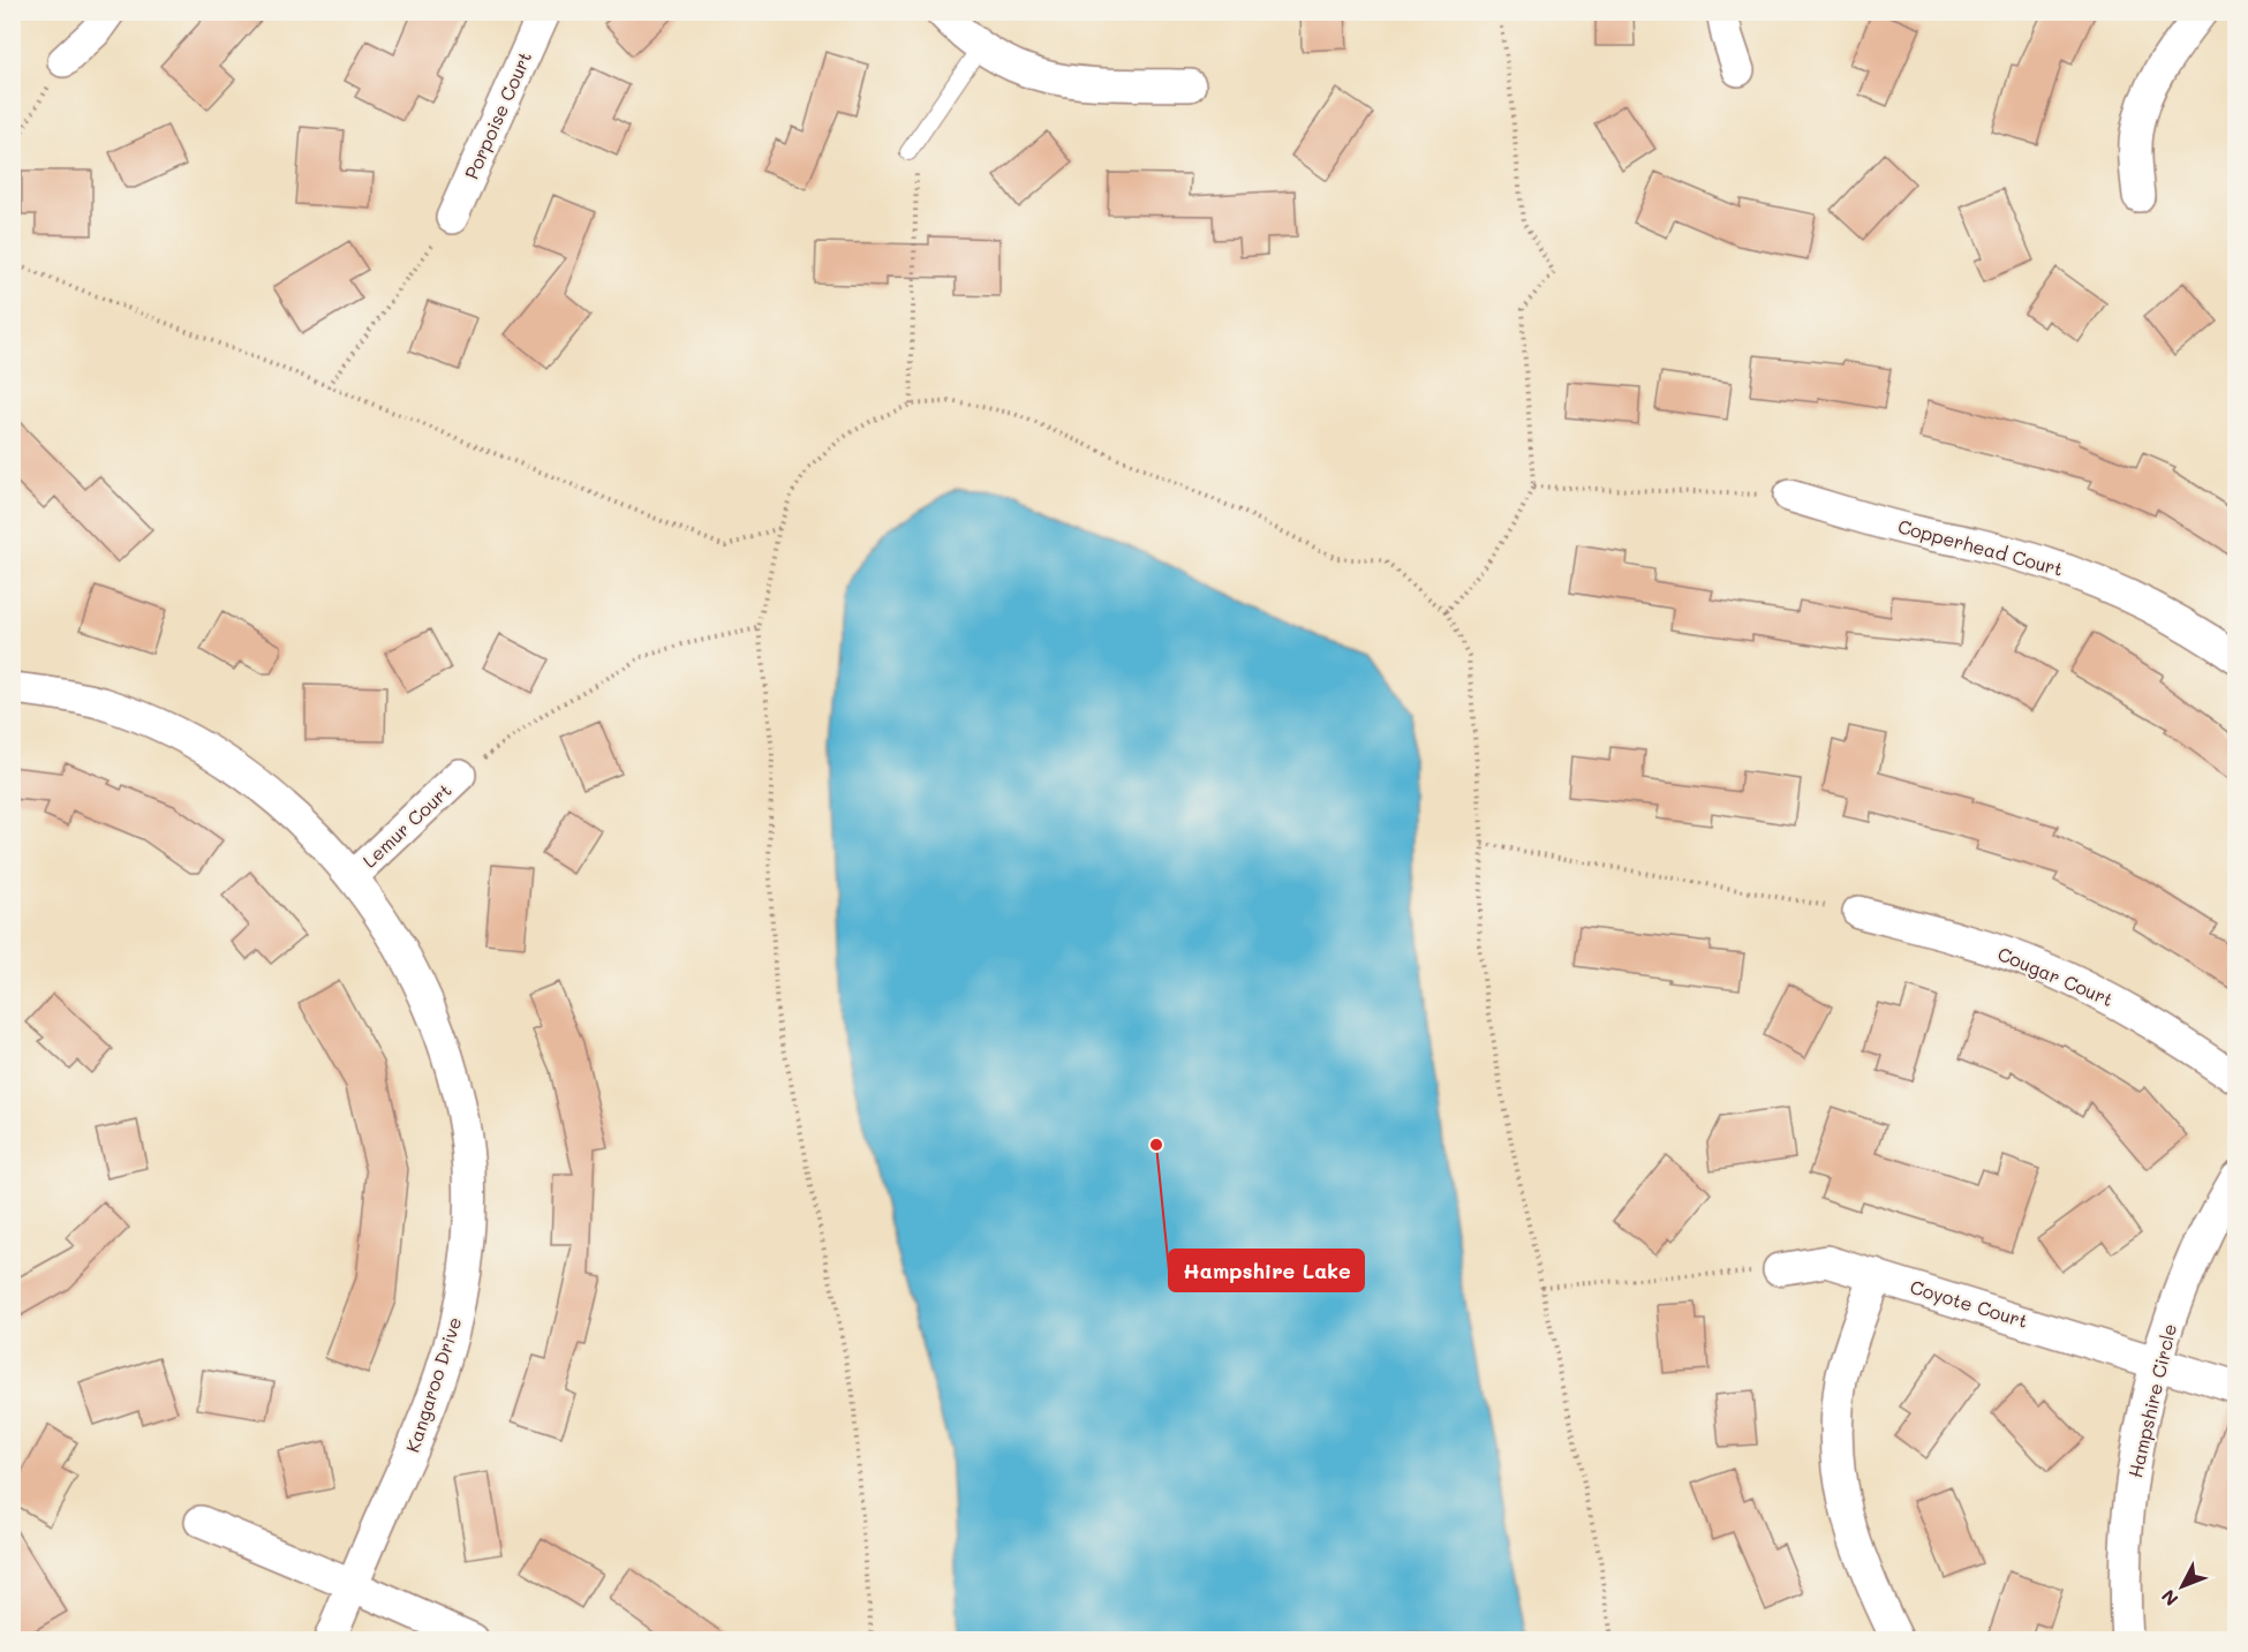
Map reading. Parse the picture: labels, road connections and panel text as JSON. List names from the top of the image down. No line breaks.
{"streets":{"street":["Porpoise Court","Copperhead Court","Lemur Court","Cougar Court","Coyote Court","Kangaroo Drive","Hampshire Circle"]},"crossings":[["Lemur Court","Kangaroo Drive"],["Coyote Court","Hampshire Circle"]],"places":["Hampshire Lake"],"north":"bottom left"}
